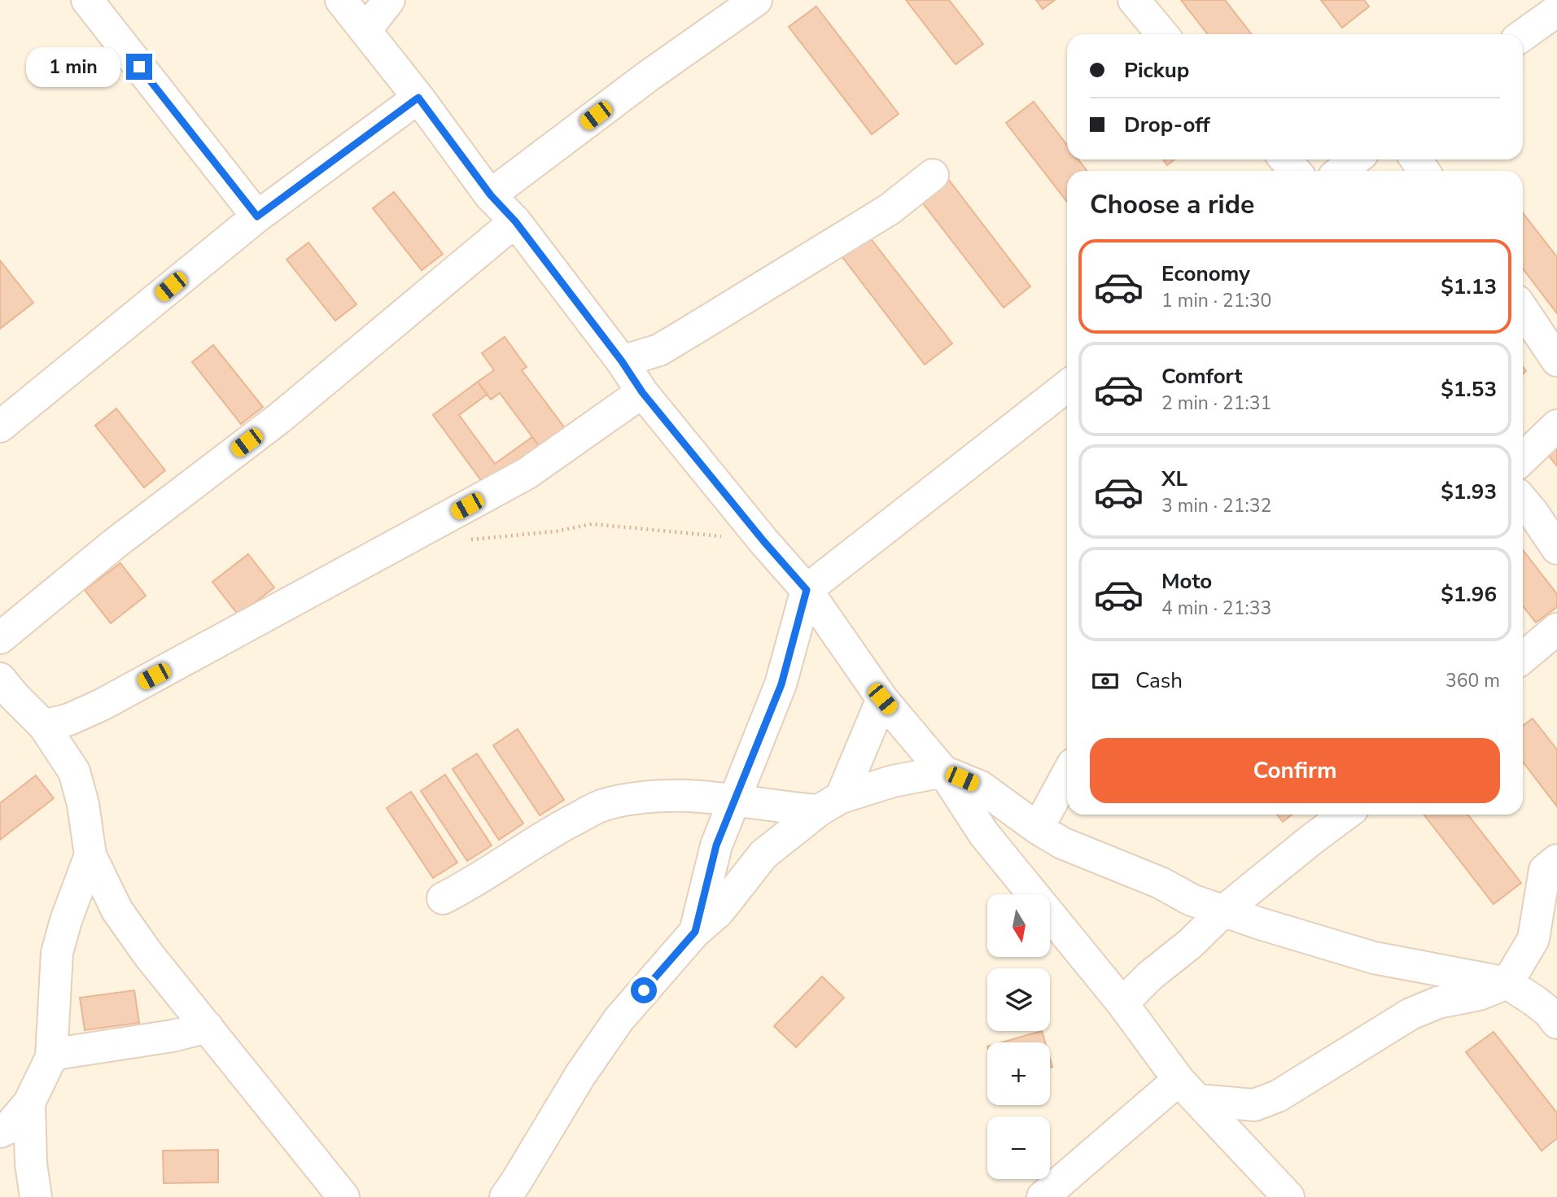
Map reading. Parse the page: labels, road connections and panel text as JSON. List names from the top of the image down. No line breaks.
{"north":"bottom","page":{"banner":["Pickup","Drop-off"],"bubble":"1 min","heading":"Choose a ride","list":[{"name":"Economy","note":"1 min · 21:30","value":"$1.13"},{"name":"Comfort","note":"2 min · 21:31","value":"$1.53"},{"name":"XL","note":"3 min · 21:32","value":"$1.93"},{"name":"Moto","note":"4 min · 21:33","value":"$1.96"}],"pay":["Cash","360 m"],"buttons":"Confirm","map_buttons":["+","−"]}}
